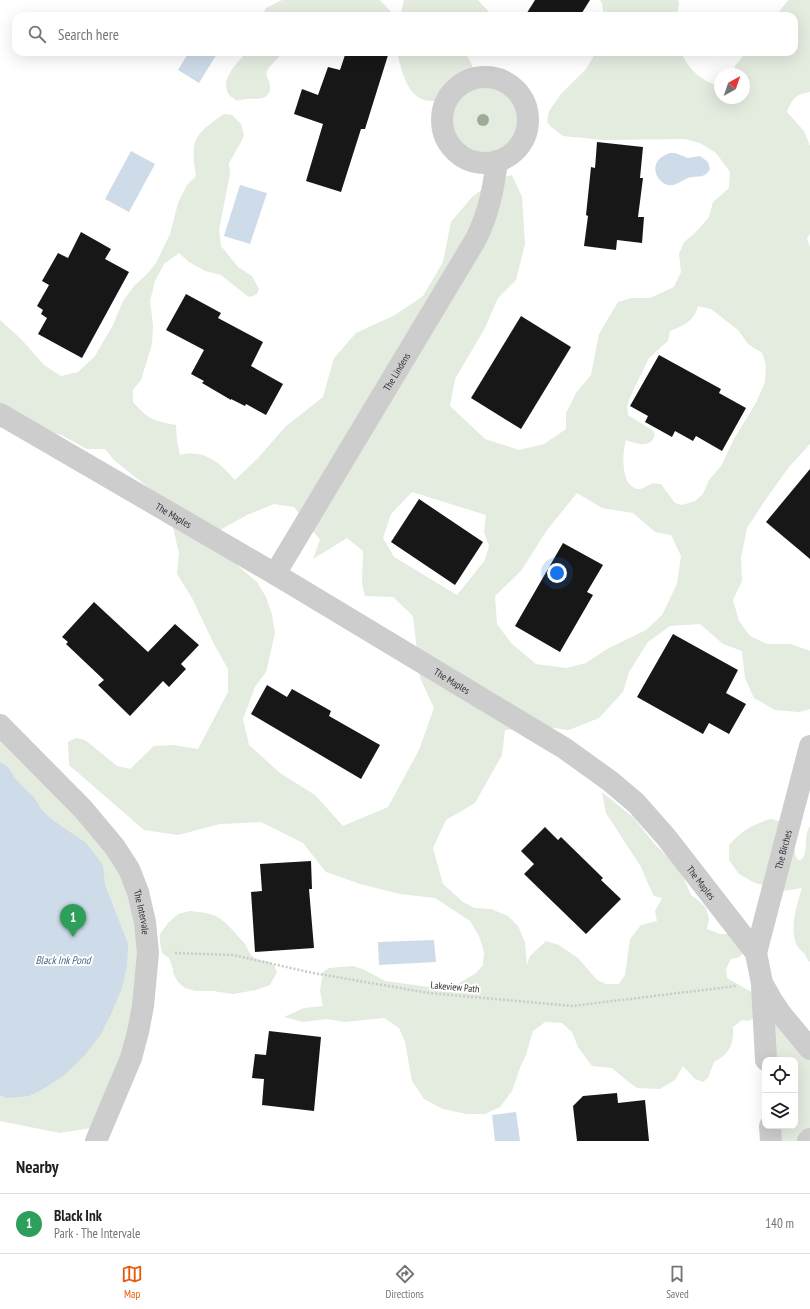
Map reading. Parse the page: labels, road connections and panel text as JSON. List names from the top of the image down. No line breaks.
{"streets":{"street":["The Lindens","The Maples","The Birches","The Intervale"],"path":["Lakeview Path"]},"crossings":[["The Lindens","The Maples"],["The Maples","The Birches"],["The Maples","Lakeview Path"],["The Intervale","Lakeview Path"]],"water":["Black Ink Pond"],"north":"top right","page":{"search":"Search here","pins":"1","heading":"Nearby","list":[{"mark":"1","name":"Black Ink","note":"Park · The Intervale","value":"140 m"}],"nav":["Map","Directions","Saved"]}}
